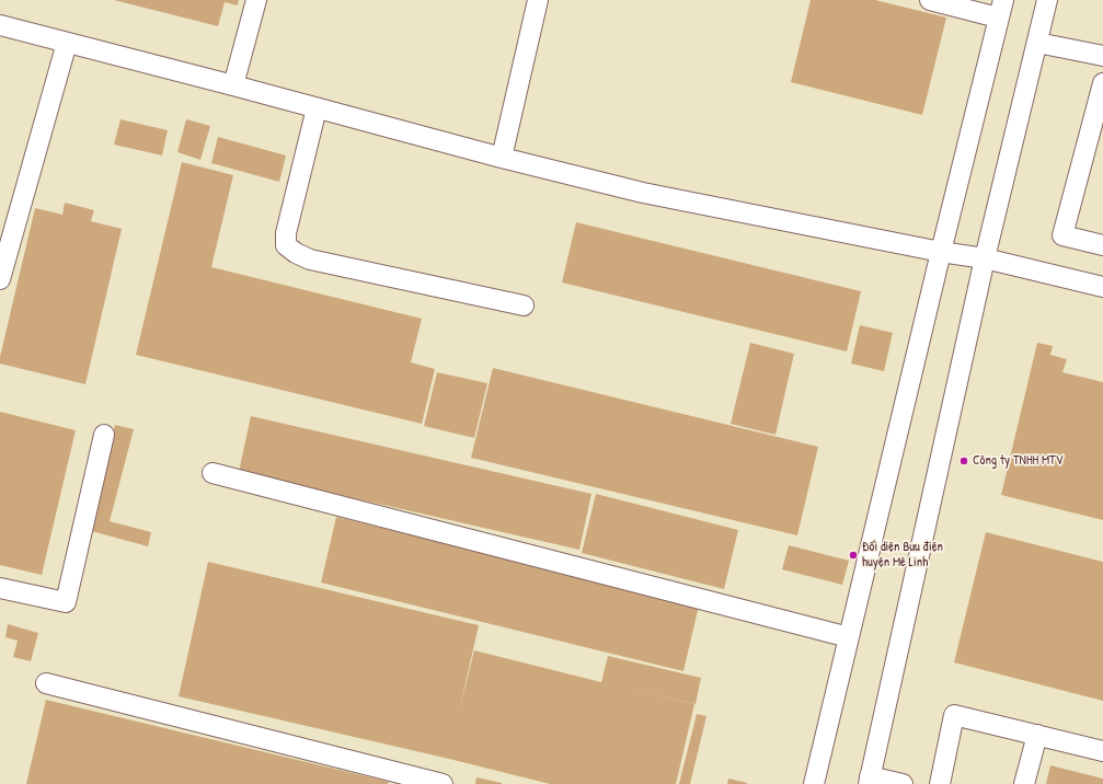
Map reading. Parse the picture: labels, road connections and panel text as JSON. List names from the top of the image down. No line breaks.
{"places":["Công ty TNHH MTV","Đối diện Bưu điện huyện Mê Linh"]}
